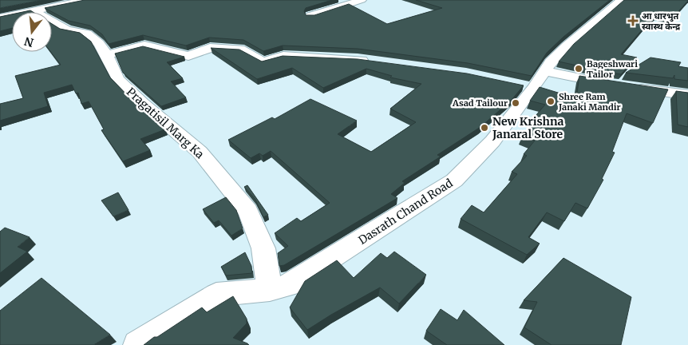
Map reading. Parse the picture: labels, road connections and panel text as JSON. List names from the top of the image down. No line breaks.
{"streets":{"street":["Pragatisil Marg Ka","Dasrath Chand Road"]},"crossings":[["Pragatisil Marg Ka","Dasrath Chand Road"]],"places":{"health":["आ धारभुत स्वास्थ केन्द्र"],"other":["Bageshwari Tailor","Shree Ram Janaki Mandir","Asad Tailour","New Krishna Janaral Store"]},"north":"bottom"}
